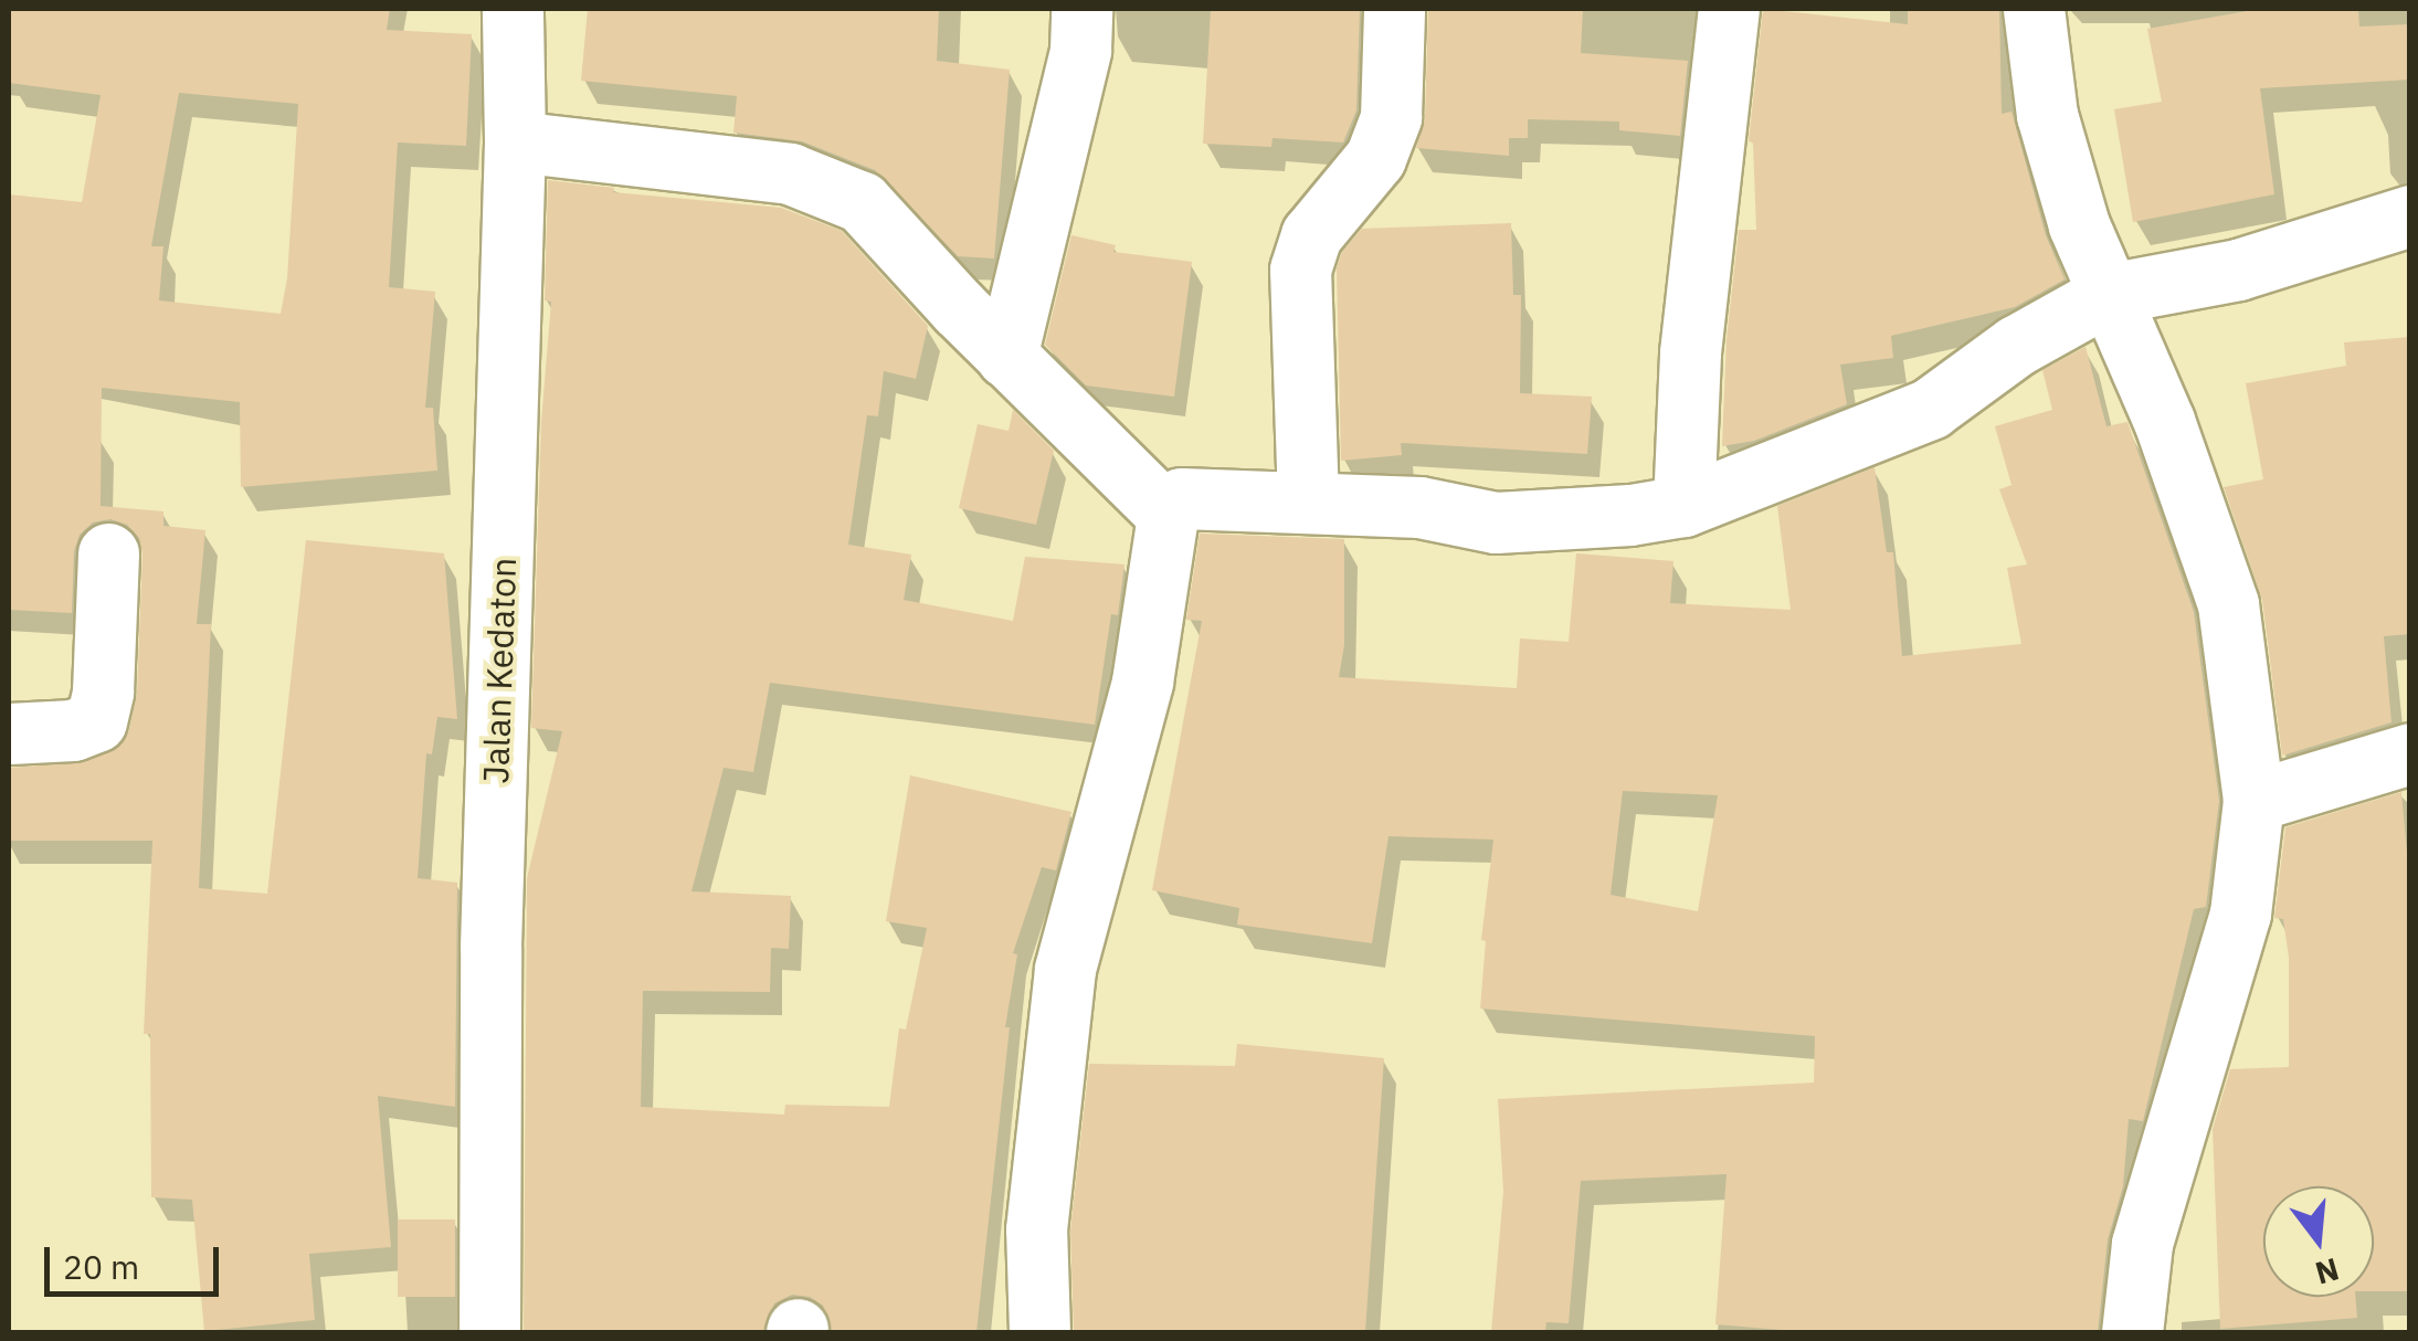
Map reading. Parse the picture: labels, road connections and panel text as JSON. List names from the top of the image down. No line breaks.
{"streets":{"street":["Jalan Kedaton"]},"scale_bar":"20 m","north":"bottom"}
